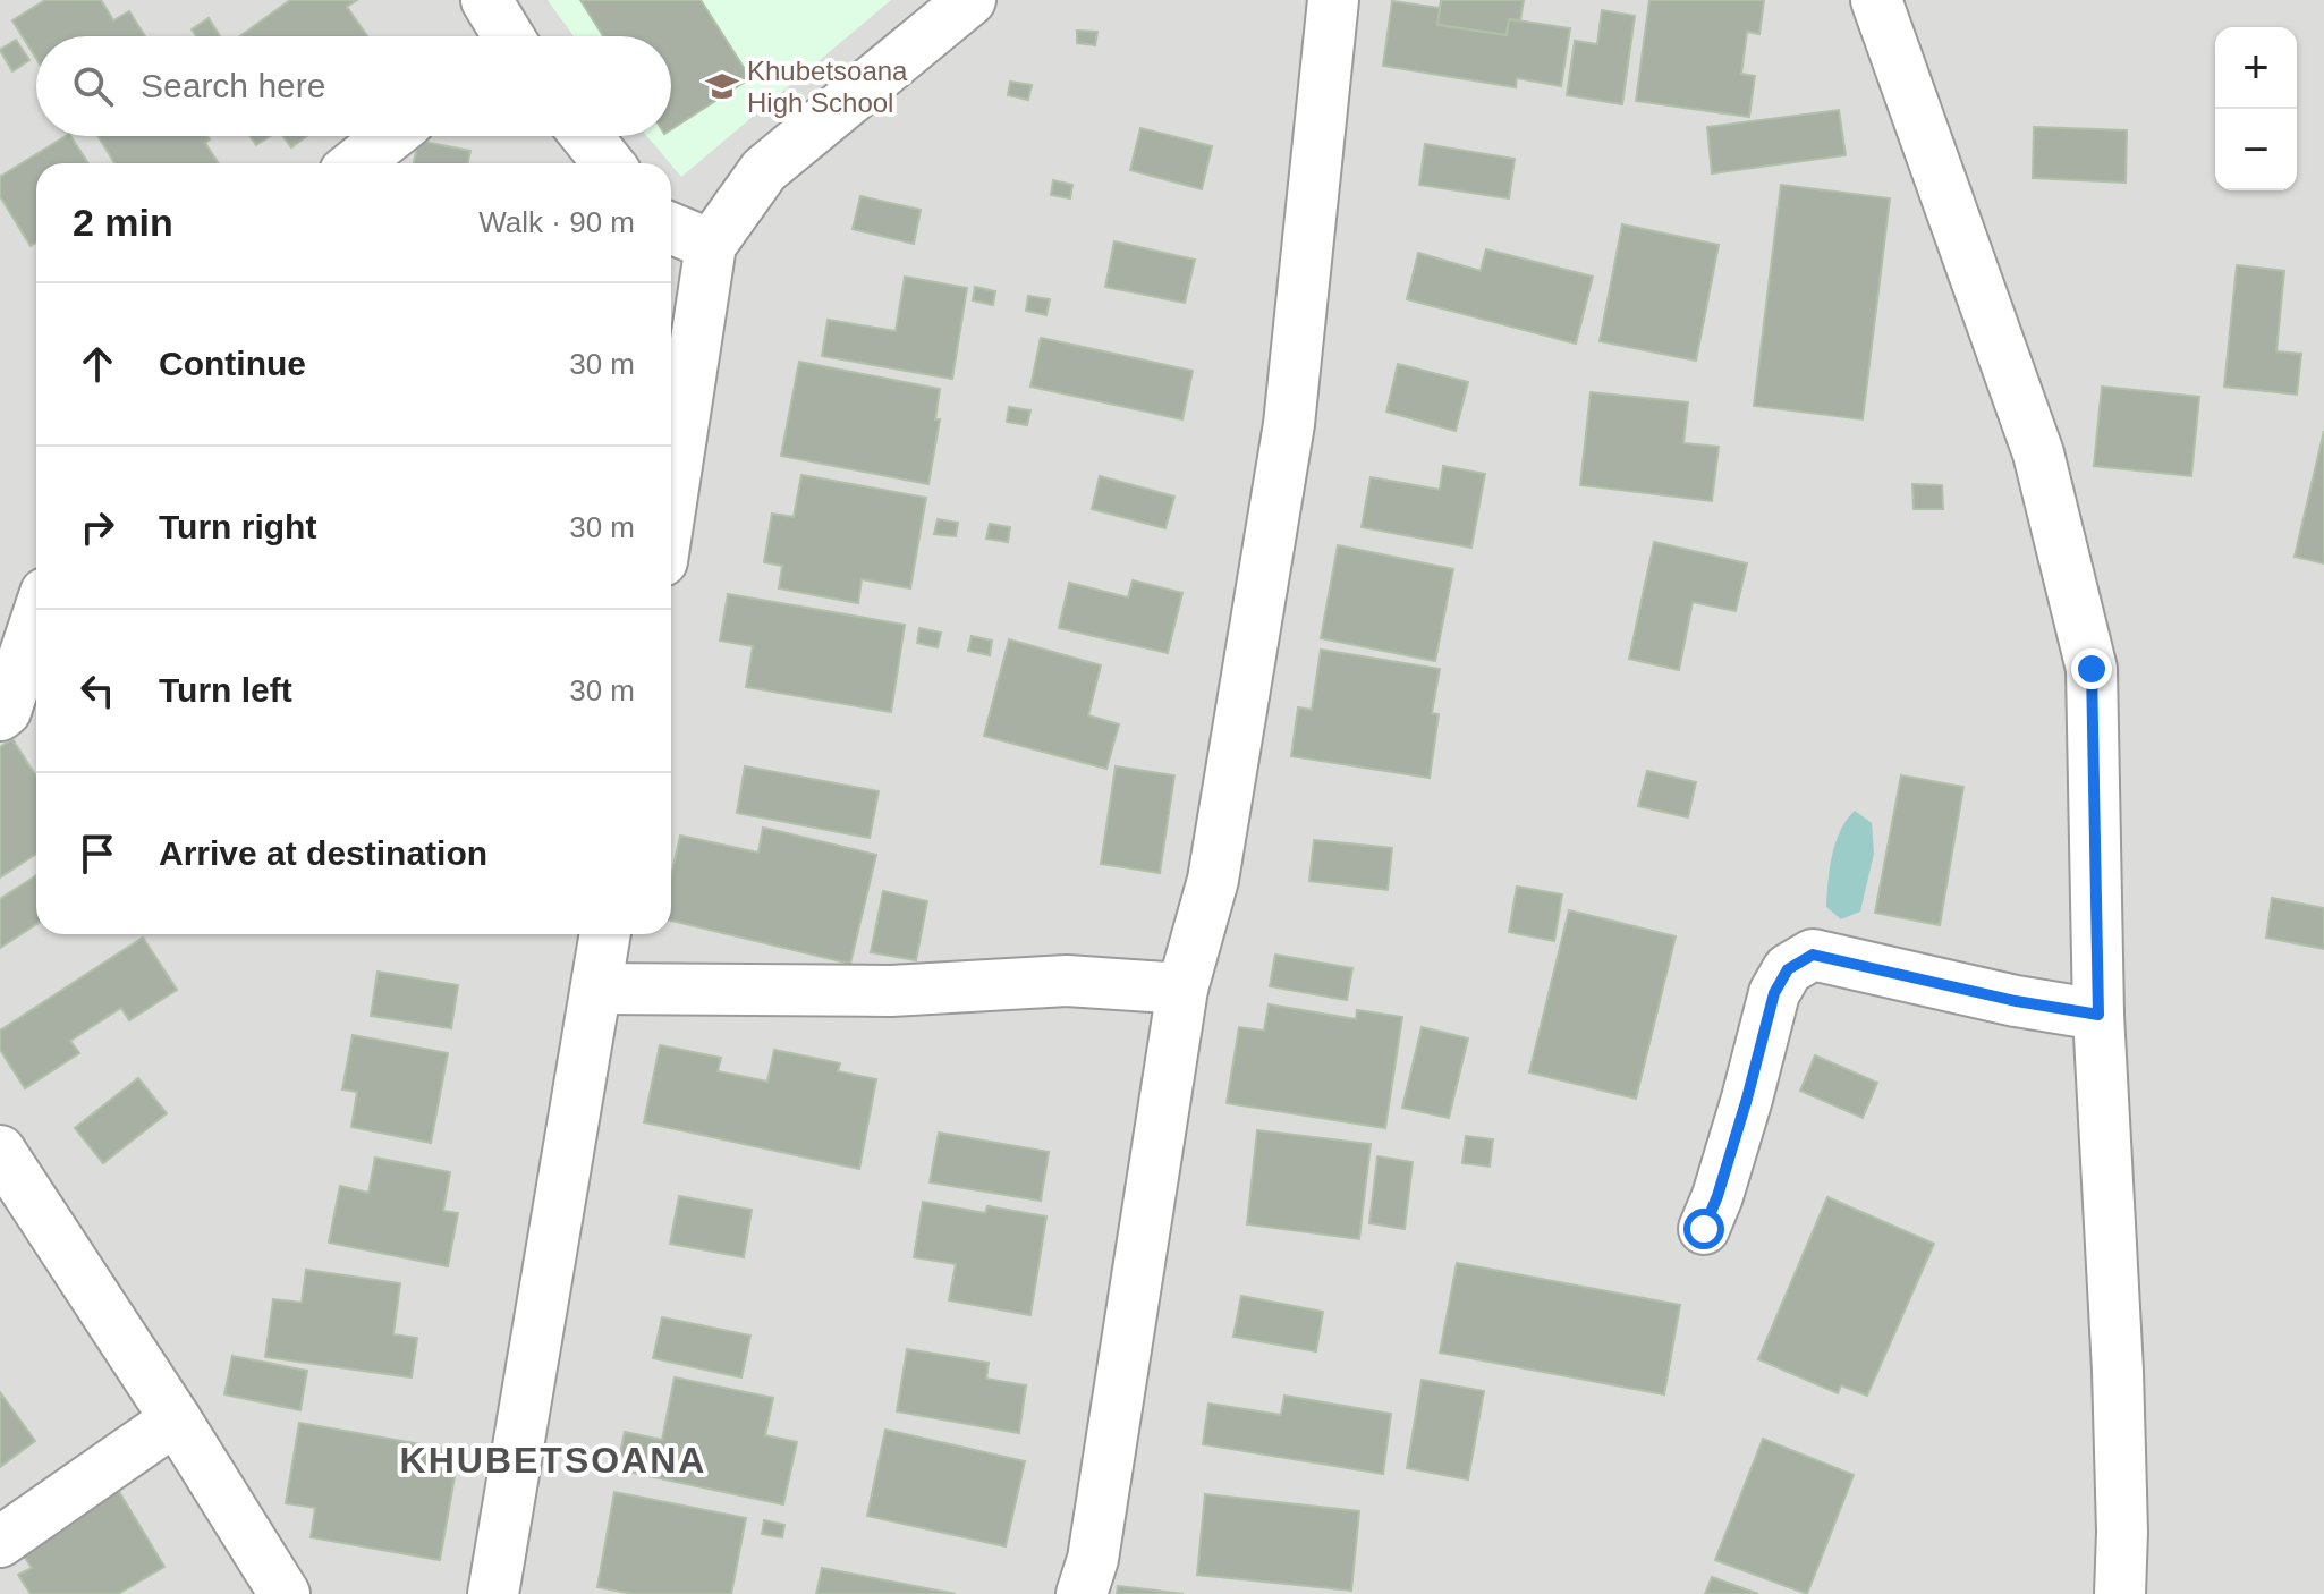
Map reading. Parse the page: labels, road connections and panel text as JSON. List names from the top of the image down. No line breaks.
{"districts":["KHUBETSOANA"],"places":{"school or university":["Khubetsoana High School"]},"page":{"map_buttons":["+","−"],"search":"Search here","heading":["2 min","Walk · 90 m"],"list":[["Continue","30 m"],["Turn right","30 m"],["Turn left","30 m"],"Arrive at destination"]}}
